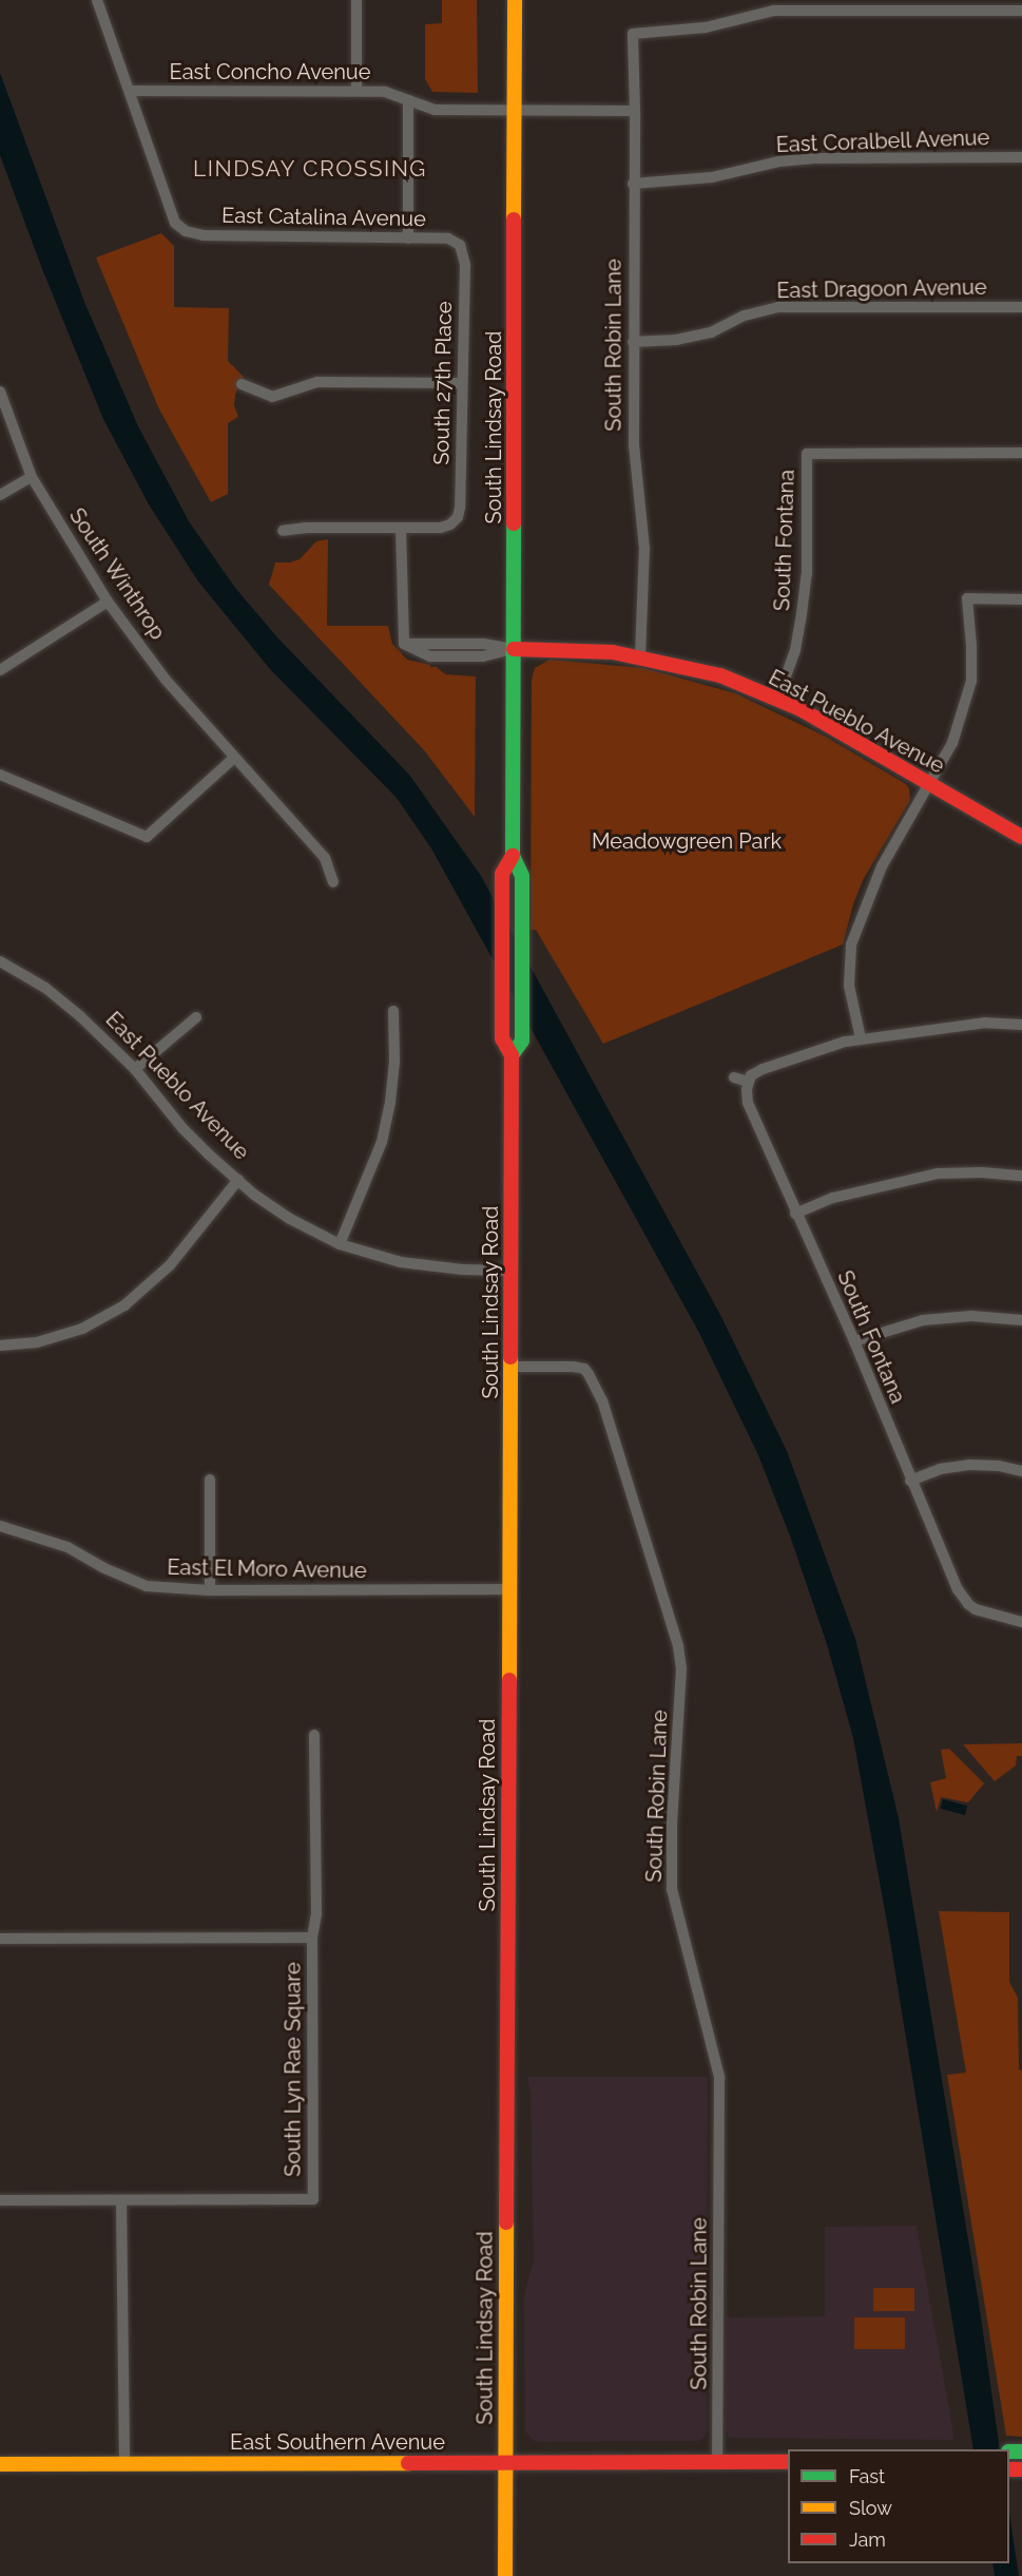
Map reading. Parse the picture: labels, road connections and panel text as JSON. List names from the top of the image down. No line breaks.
{"streets":{"main road":["South Lindsay Road","East Pueblo Avenue","East Southern Avenue"],"street":["East Concho Avenue","East Coralbell Avenue","East Catalina Avenue","East Dragoon Avenue","South Robin Lane","South 27th Place","South Fontana","South Winthrop","East El Moro Avenue","South Lyn Rae Square"]},"crossings":[["East Concho Avenue","East Catalina Avenue"],["East Concho Avenue","South Robin Lane"],["East Concho Avenue","South Lindsay Road"],["East Coralbell Avenue","South Robin Lane"],["East Catalina Avenue","South 27th Place"],["East Dragoon Avenue","South Robin Lane"],["South Robin Lane","South Lindsay Road"],["South Robin Lane","East Pueblo Avenue"],["South Robin Lane","East Southern Avenue"],["South 27th Place","East Pueblo Avenue"],["South Lindsay Road","East Pueblo Avenue"],["South Lindsay Road","East El Moro Avenue"],["South Lindsay Road","East Southern Avenue"],["South Fontana","East Pueblo Avenue"]],"districts":["LINDSAY CROSSING"],"parks":["Meadowgreen Park"],"legend":["Fast","Slow","Jam"]}
